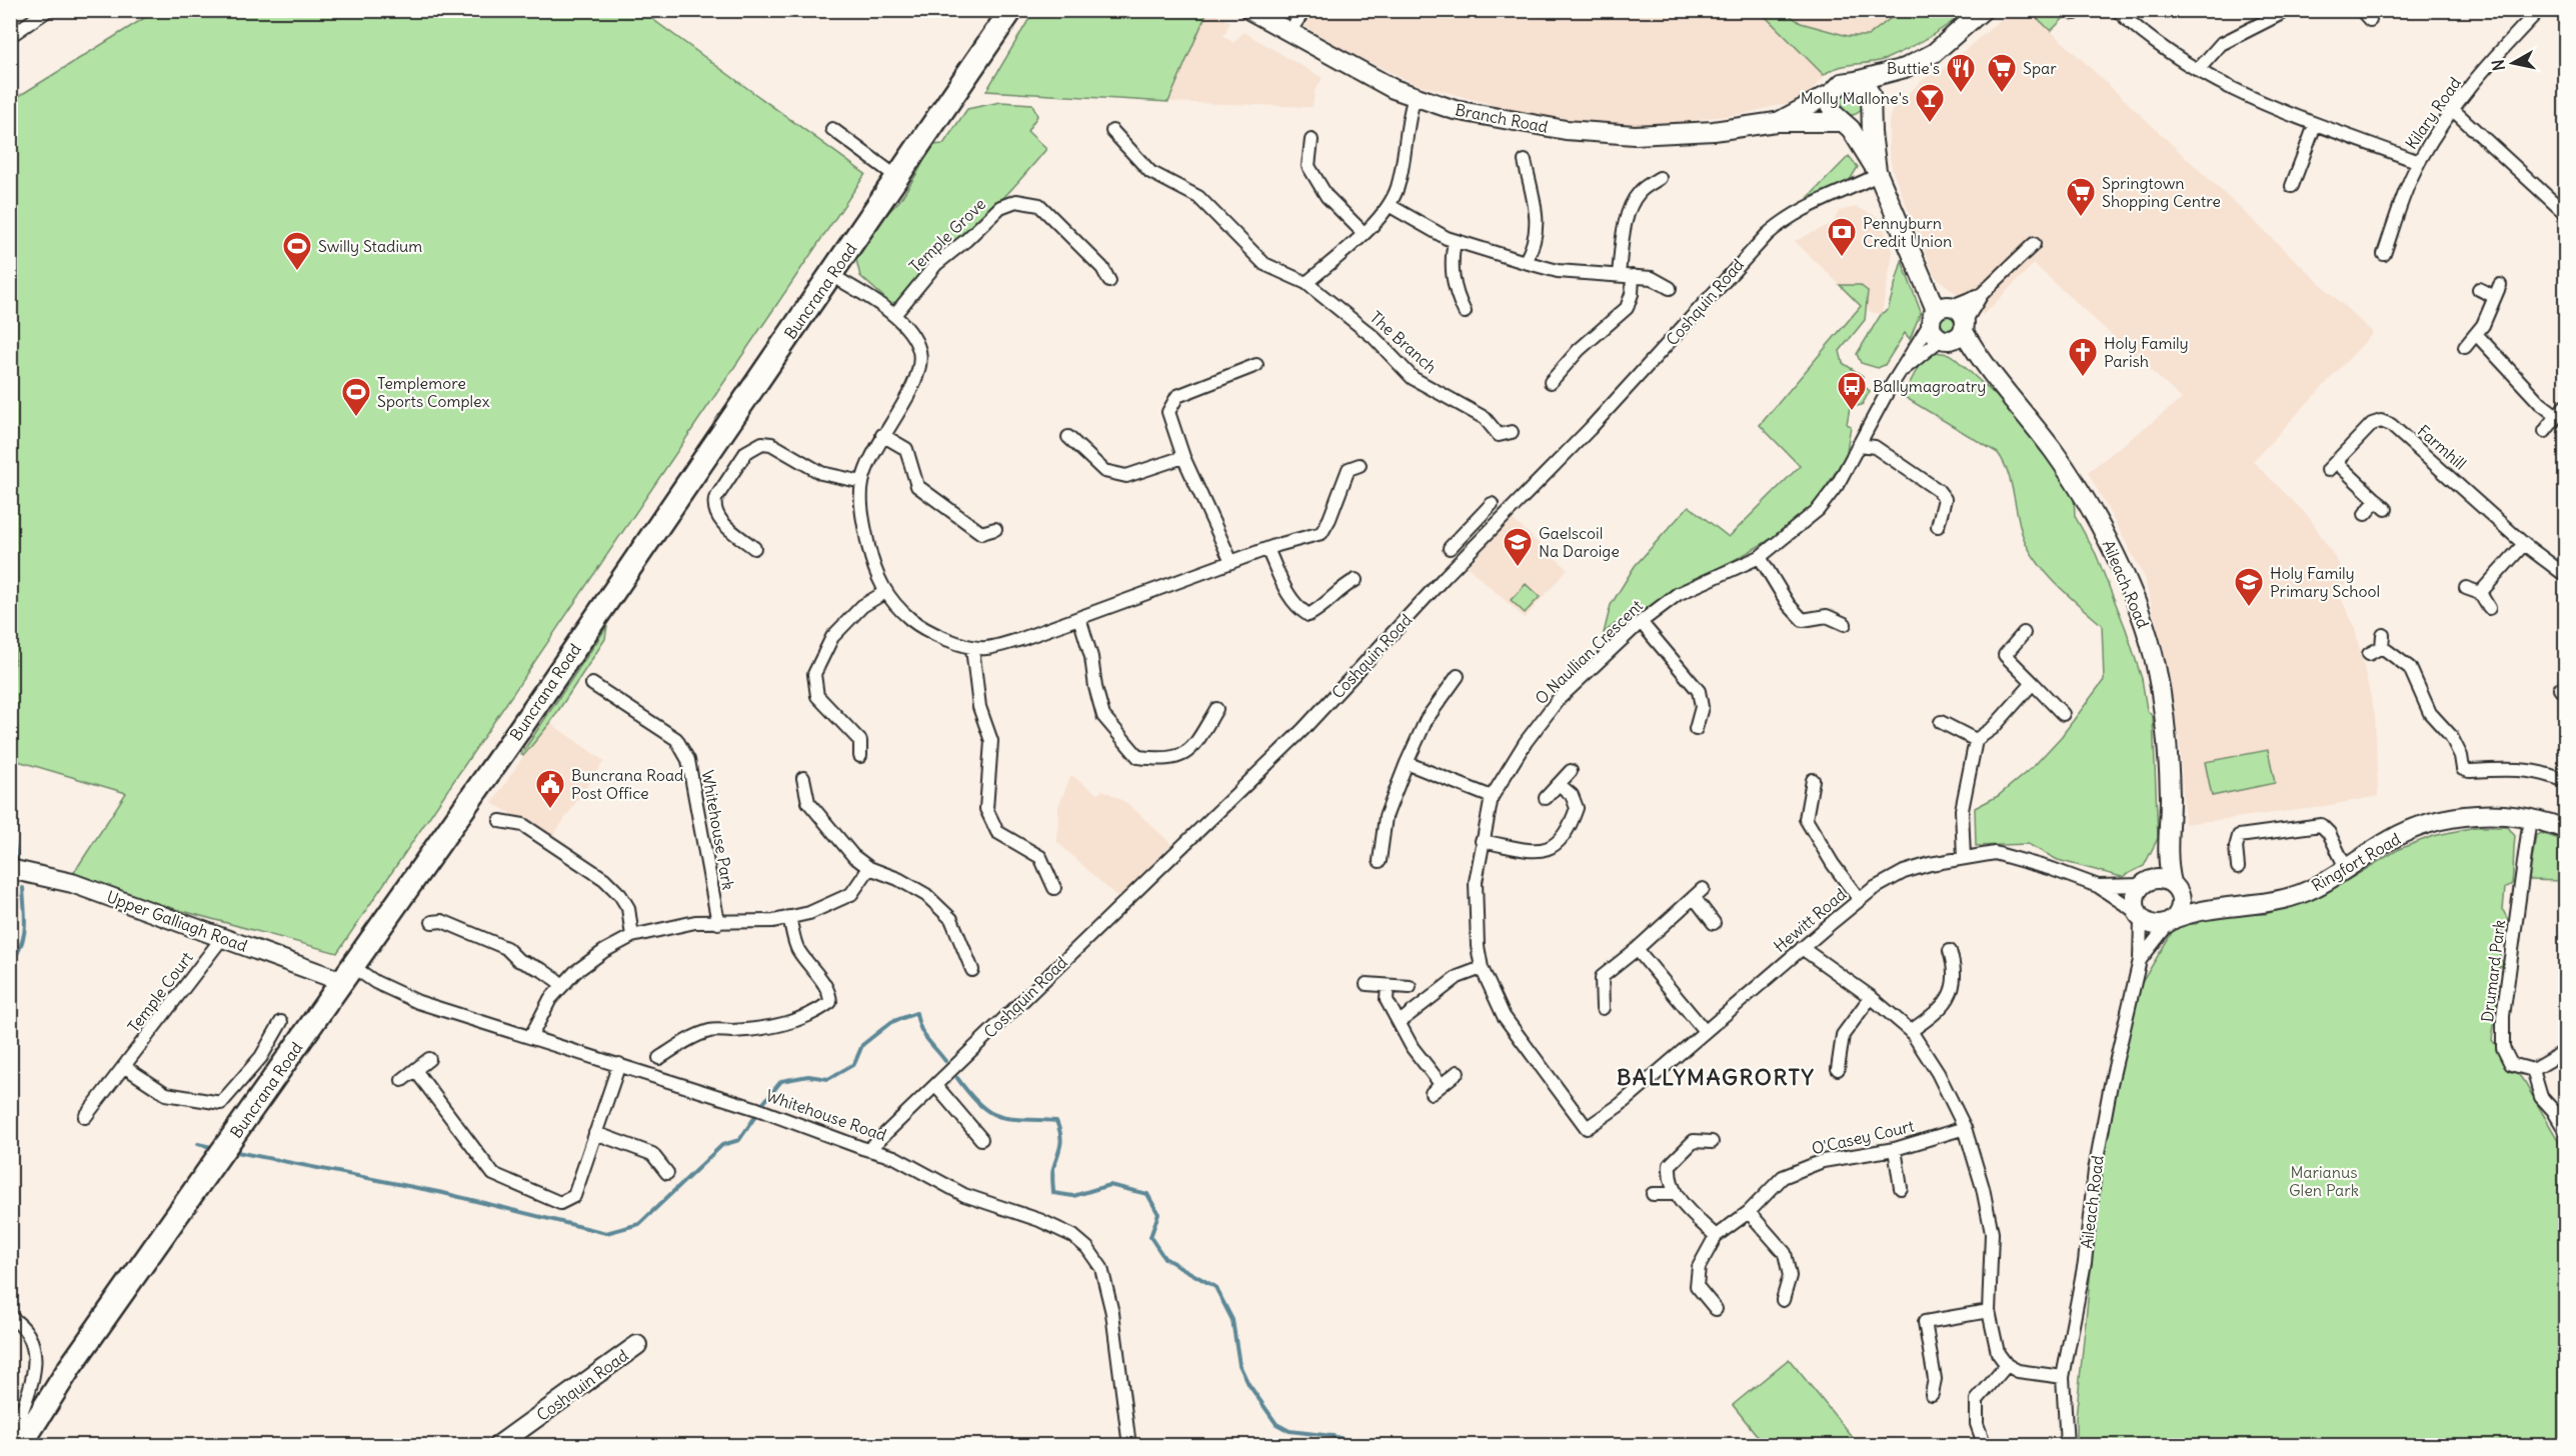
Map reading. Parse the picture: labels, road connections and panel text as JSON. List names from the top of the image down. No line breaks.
{"streets":{"highway":["Buncrana Road"],"street":["Kilary Road","Branch Road","Temple Grove","Coshquin Road","The Branch","Farmhill","Aileach Road","O Naullian Crescent","Whitehouse Park","Ringfort Road","Hewitt Road","Upper Galliagh Road","Drumard Park","Temple Court","Whitehouse Road","O'Casey Court"]},"crossings":[["Buncrana Road","Upper Galliagh Road"],["Buncrana Road","Whitehouse Road"],["Coshquin Road","Whitehouse Road"],["Aileach Road","O Naullian Crescent"],["Aileach Road","Ringfort Road"],["Aileach Road","Hewitt Road"],["O Naullian Crescent","Hewitt Road"],["Ringfort Road","Hewitt Road"],["Ringfort Road","Drumard Park"],["Upper Galliagh Road","Temple Court"],["Upper Galliagh Road","Whitehouse Road"]],"districts":["BALLYMAGRORTY"],"parks":["Marianus Glen Park"],"places":{"restaurant":["Buttie's"],"supermarket":["Spar","Springtown Shopping Centre"],"bar":["Molly Mallone's"],"bank":["Pennyburn Credit Union"],"sports":["Swilly Stadium","Templemore Sports Complex"],"church":["Holy Family Parish"],"bus stop":["Ballymagroatry"],"school or university":["Gaelscoil Na Daroige","Holy Family Primary School"],"public building":["Buncrana Road Post Office"]},"north":"left"}
